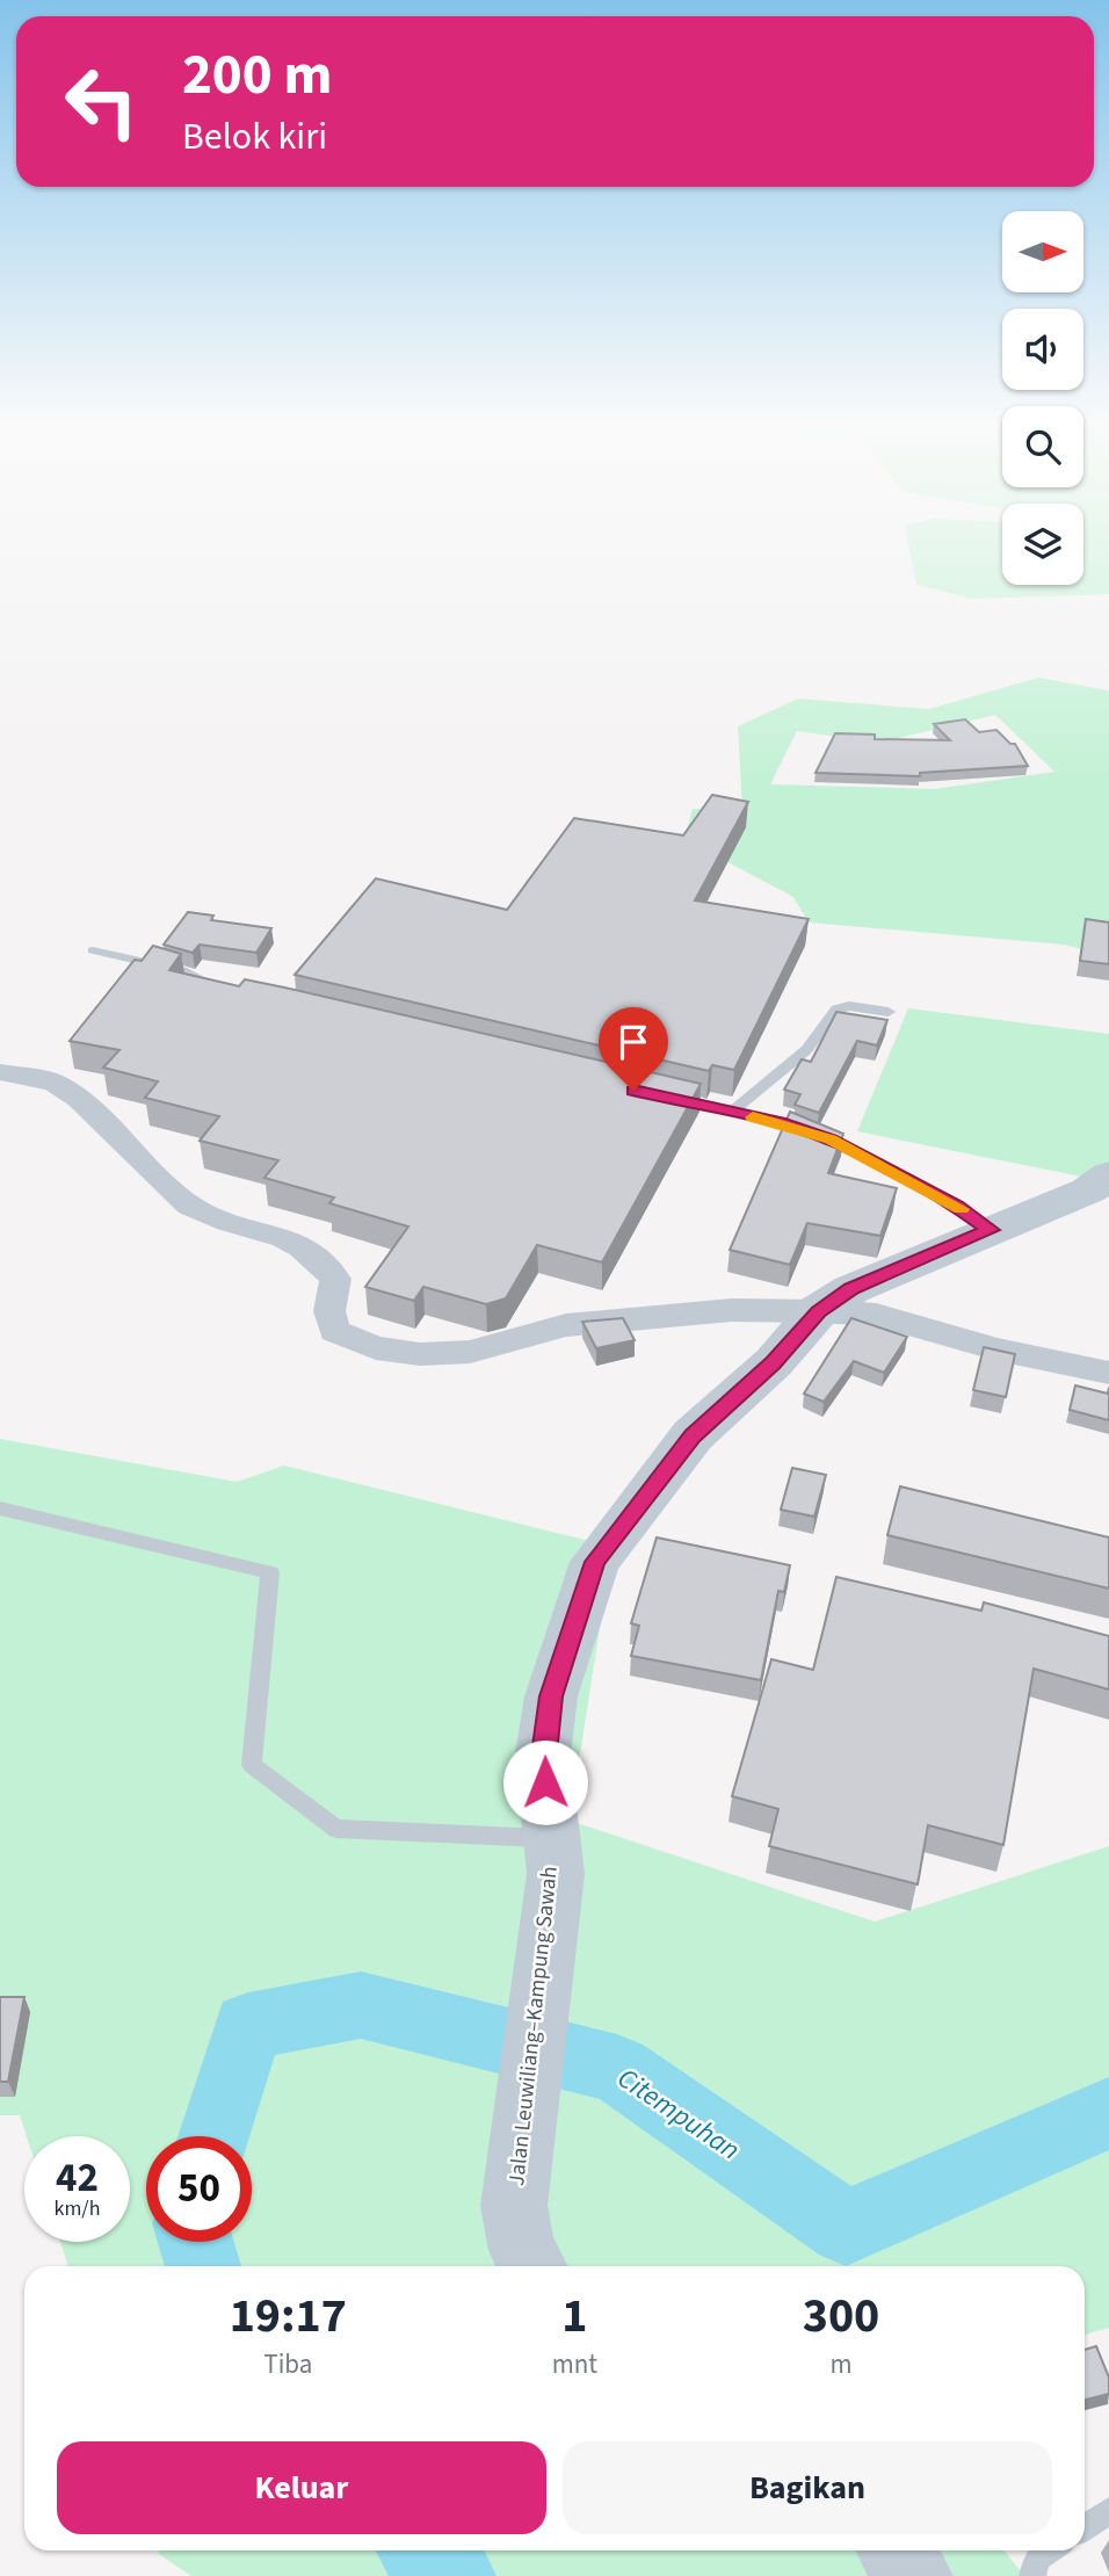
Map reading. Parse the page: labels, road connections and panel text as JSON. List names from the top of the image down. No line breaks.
{"streets":{"main road":["Jalan Leuwiliang–Kampung Sawah"]},"water":["Citempuhan"],"north":"right","page":{"turn":["200 m","Belok kiri"],"speed":"42 km/h","limit":"50","eta":["19:17","Tiba","1","mnt","300","m"],"buttons":["Keluar","Bagikan"]}}
